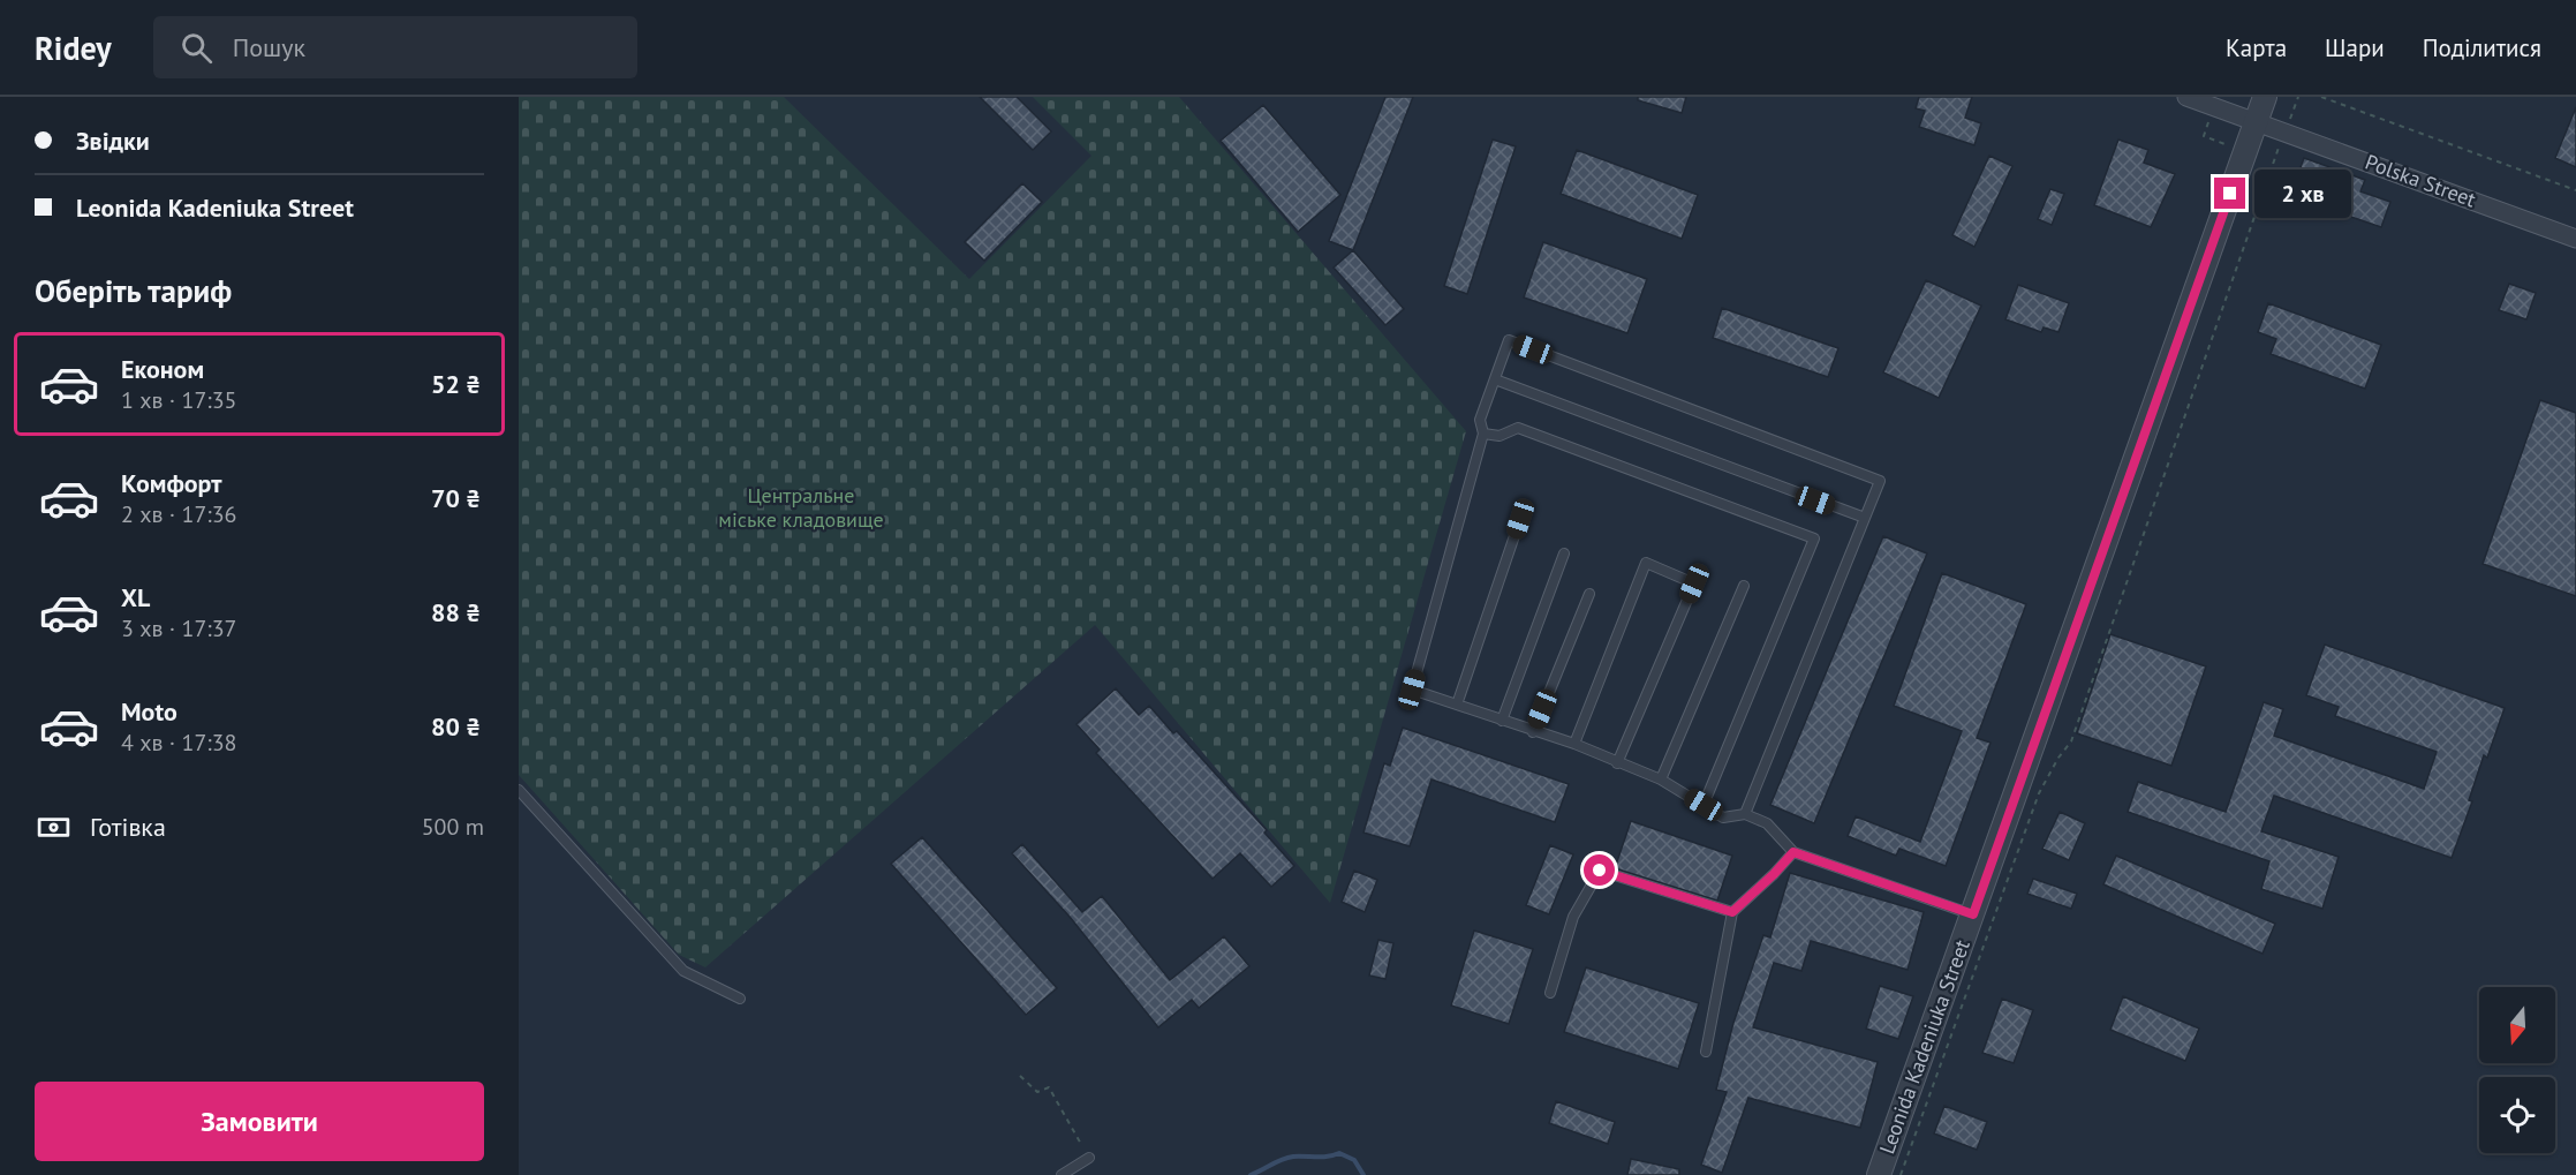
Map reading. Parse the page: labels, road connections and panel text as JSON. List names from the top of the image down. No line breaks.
{"streets":{"street":["Polska Street","Leonida Kadeniuka Street"]},"crossings":[["Polska Street","Leonida Kadeniuka Street"]],"parks":["Центральне міське кладовище"],"north":"bottom","page":{"header":"Ridey","search":"Пошук","nav":["Карта","Шари","Поділитися"],"banner":["Звідки","Leonida Kadeniuka Street"],"bubble":"2 хв","heading":"Оберіть тариф","list":[{"name":"Економ","note":"1 хв · 17:35","value":"52 ₴"},{"name":"Комфорт","note":"2 хв · 17:36","value":"70 ₴"},{"name":"XL","note":"3 хв · 17:37","value":"88 ₴"},{"name":"Moto","note":"4 хв · 17:38","value":"80 ₴"}],"pay":["Готівка","500 m"],"buttons":"Замовити"}}
